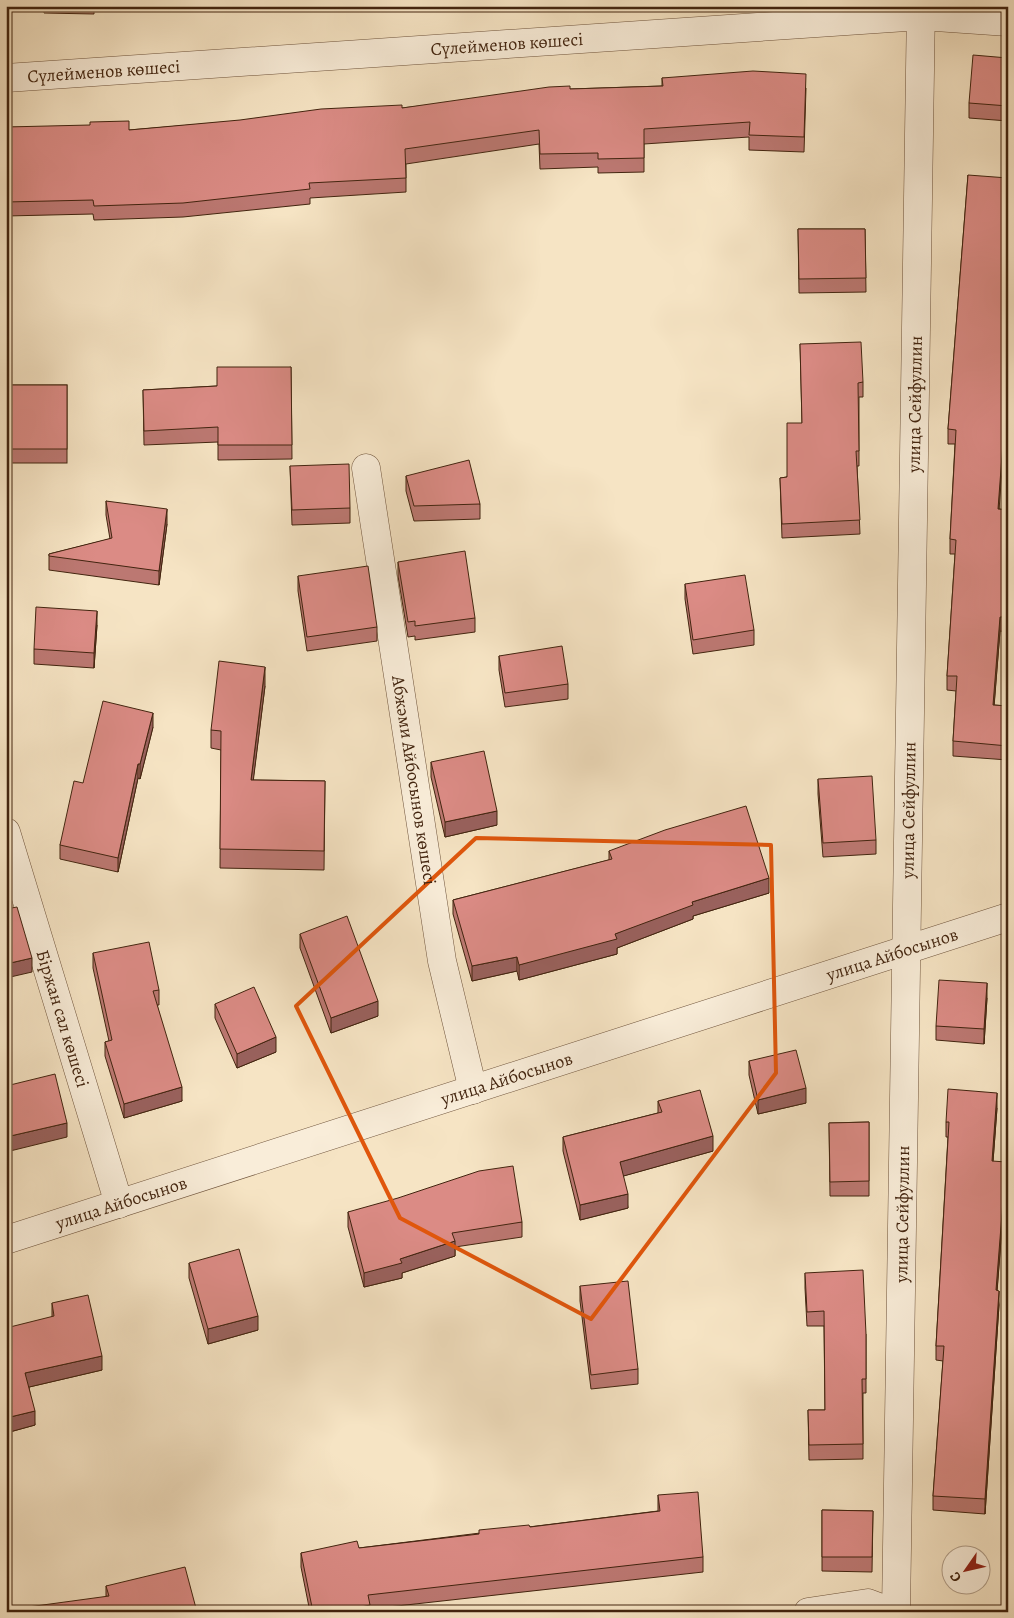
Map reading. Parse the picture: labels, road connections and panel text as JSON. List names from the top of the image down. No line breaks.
{"streets":{"street":["Сүлейменов көшесі","улица Сейфуллин","Абжәми Айбосынов көшесі","улица Айбосынов","Біржан сал көшесі"]},"crossings":[["Сүлейменов көшесі","улица Сейфуллин"],["улица Сейфуллин","улица Айбосынов"],["Абжәми Айбосынов көшесі","улица Айбосынов"],["улица Айбосынов","Біржан сал көшесі"]],"north":"bottom left"}
